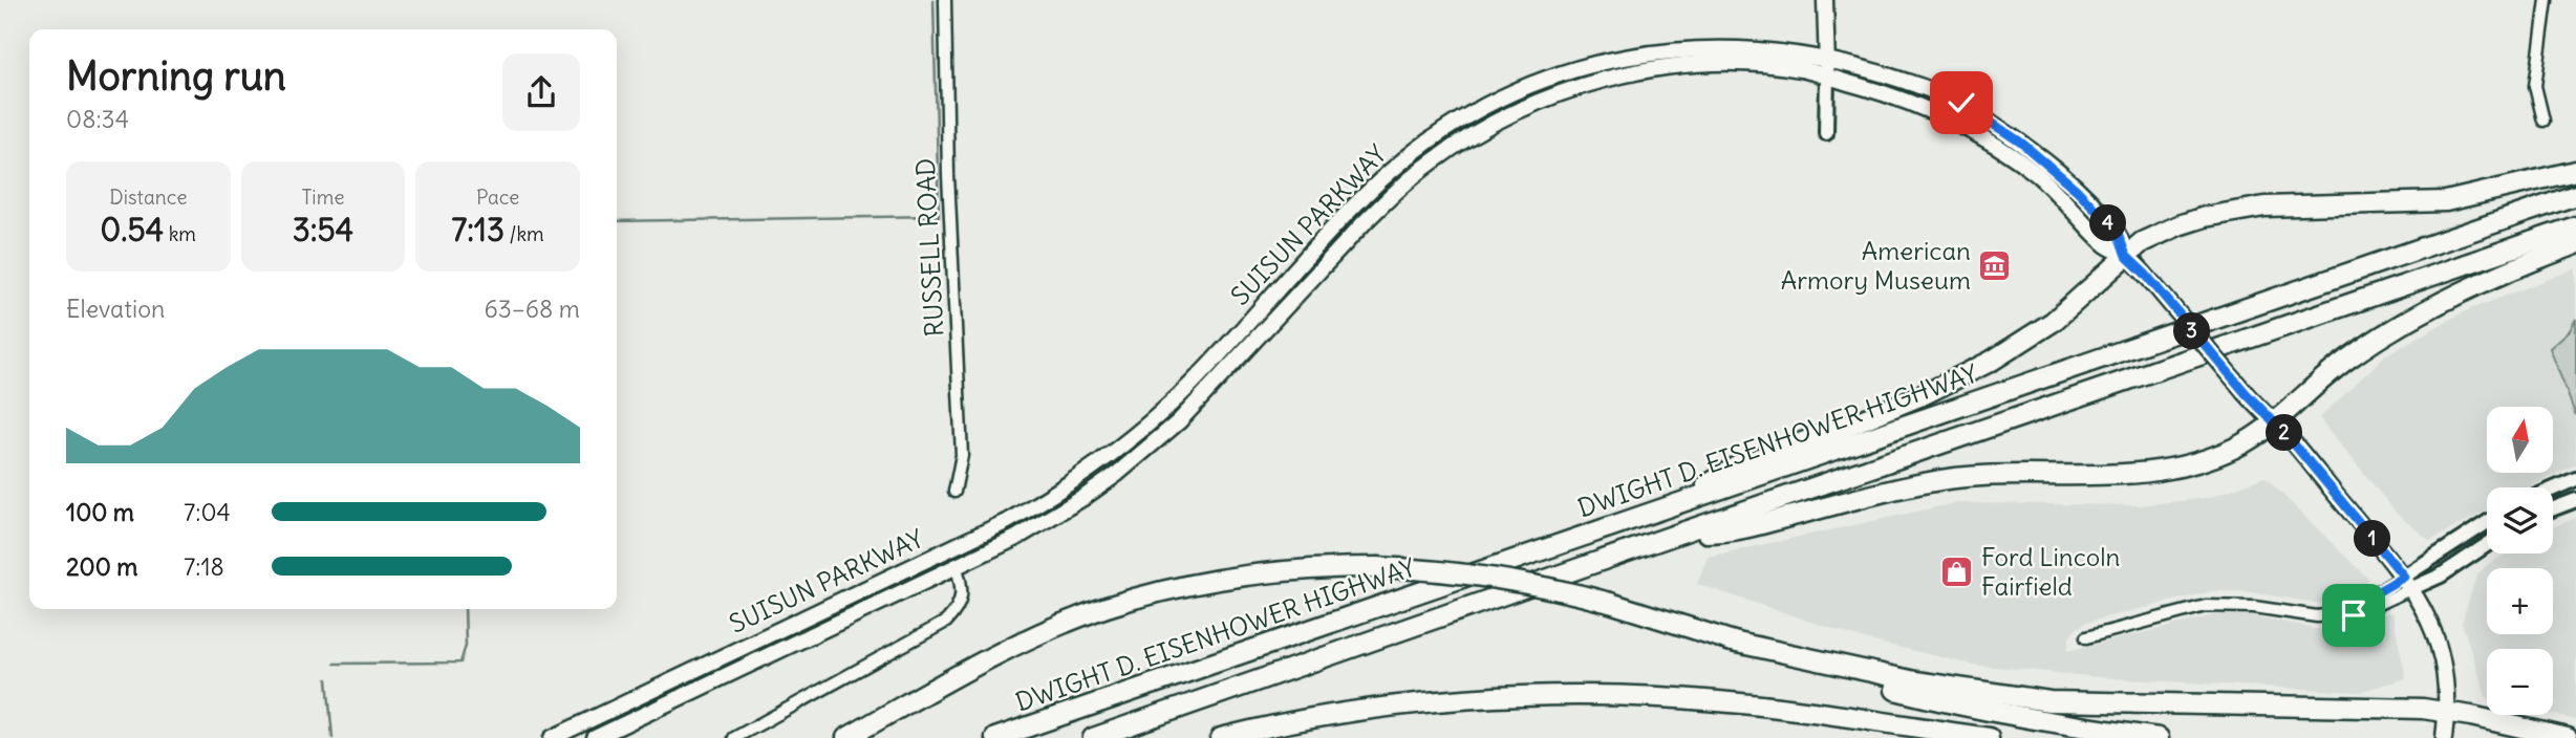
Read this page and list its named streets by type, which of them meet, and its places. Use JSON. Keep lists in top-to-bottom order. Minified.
{"streets":{"highway":["DWIGHT D. EISENHOWER HIGHWAY"],"main road":["SUISUN PARKWAY"],"street":["RUSSELL ROAD"]},"places":{"museum":["American Armory Museum"],"shop":["Ford Lincoln Fairfield"]},"north":"top","page":{"heading":["Morning run","08:34"],"stats":[["Distance","0.54 km"],["Time","3:54"],["Pace","7:13 /km"]],"pins":["4","3","2","1"],"chart":["Elevation","63–68 m"],"map_buttons":["+","−"],"list":[{"name":"100 m","note":"7:04"},{"name":"200 m","note":"7:18"}]}}
